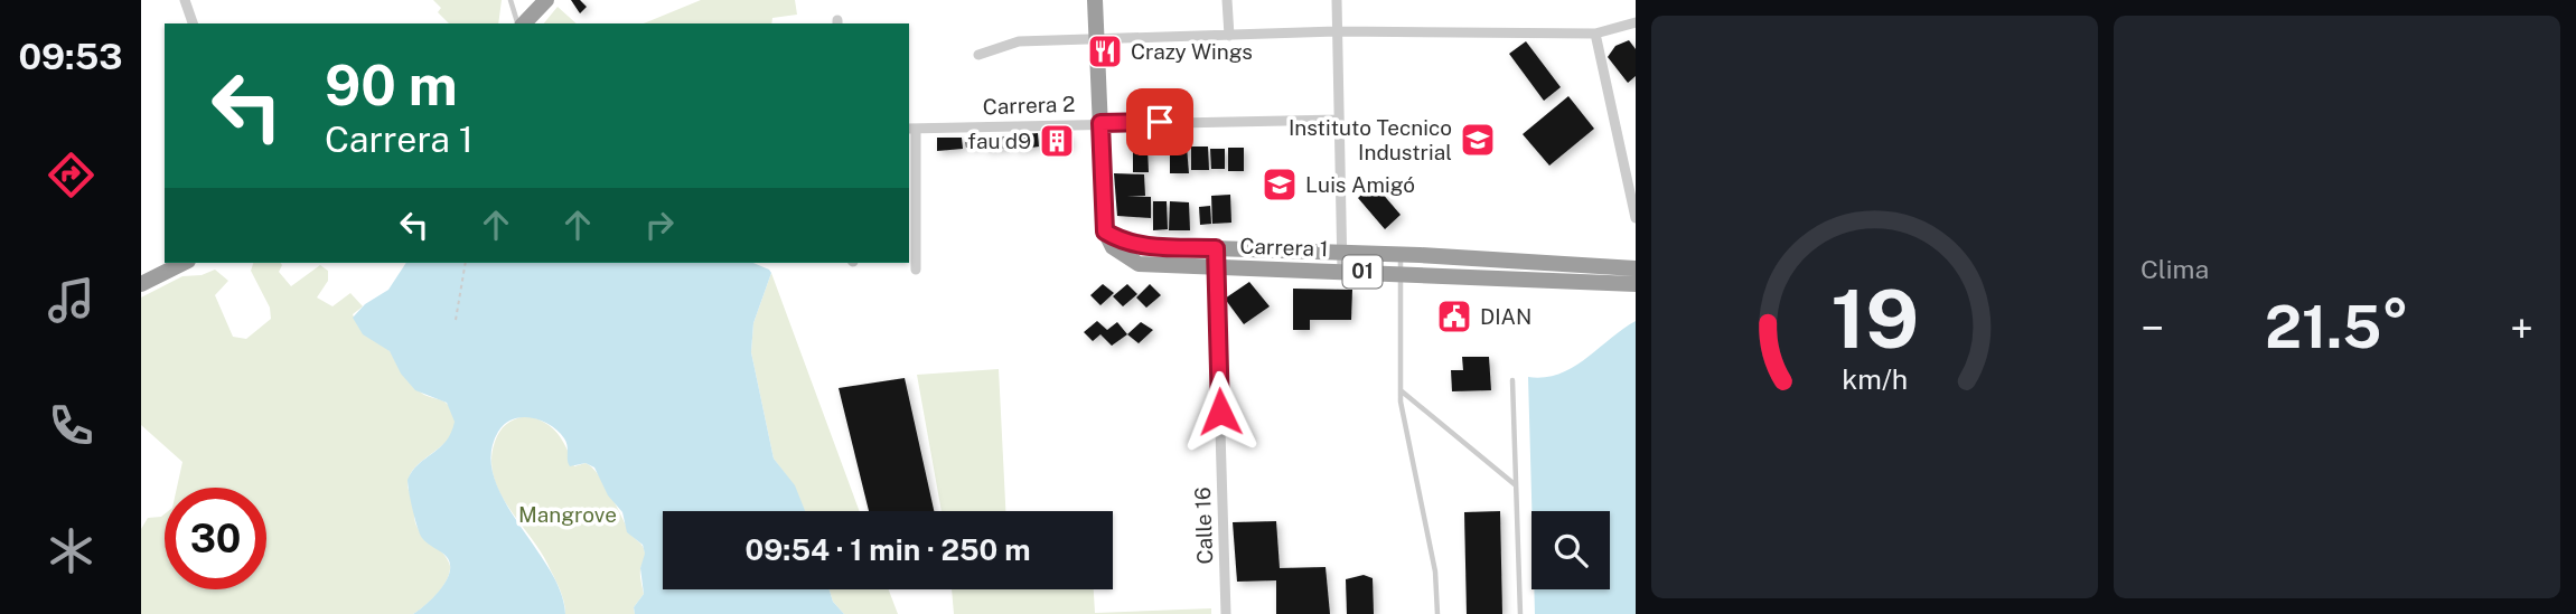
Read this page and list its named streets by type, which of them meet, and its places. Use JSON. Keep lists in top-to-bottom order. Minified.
{"streets":{"highway":["Carrera 1","01"],"street":["Carrera 2","Calle 16"]},"crossings":[["Carrera 1","Calle 16"]],"parks":["Mangrove"],"places":{"restaurant":["Crazy Wings"],"school or university":["Instituto Tecnico Industrial","Luis Amigó"],"building":["fau d9"],"public building":["DIAN"]},"page":{"tabs":"09:53","tile":"Clima","turn":["90 m","Carrera 1"],"heat":["−","21.5°","+"],"limit":"30","trip":"09:54 · 1 min · 250 m","gauge":["19","km/h"]}}
